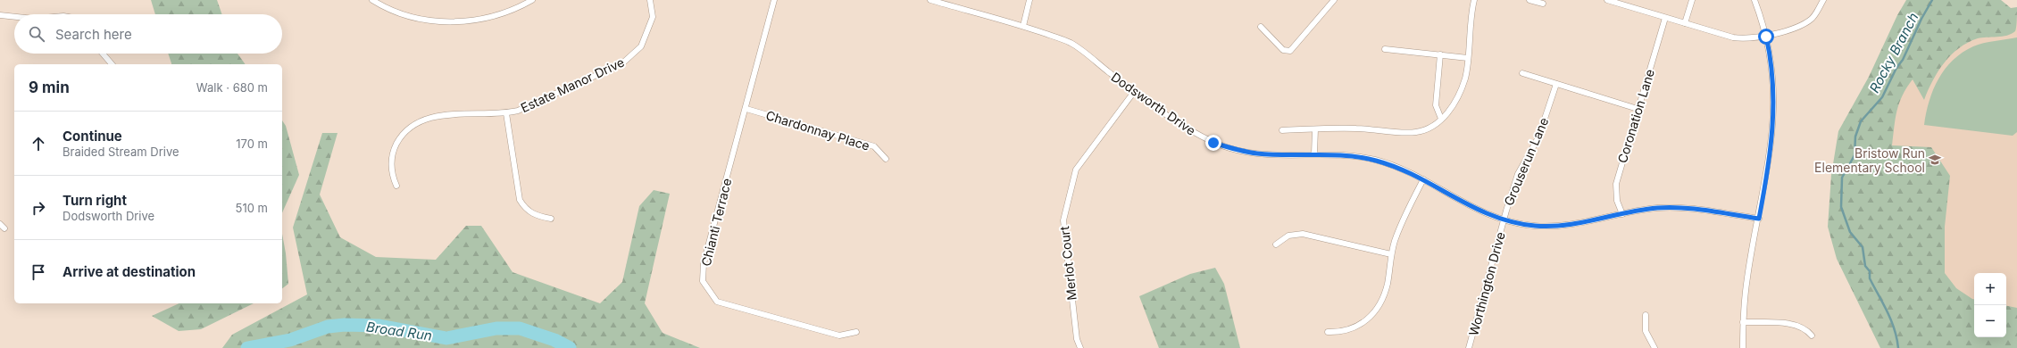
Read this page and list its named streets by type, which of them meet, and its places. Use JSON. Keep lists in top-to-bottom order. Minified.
{"streets":{"street":["Estate Manor Drive","Dodsworth Drive","Coronation Lane","Chardonnay Place","Grouserun Lane","Chianti Terrace","Merlot Court","Worthington Drive"]},"crossings":[["Dodsworth Drive","Coronation Lane"],["Dodsworth Drive","Grouserun Lane"],["Dodsworth Drive","Merlot Court"],["Dodsworth Drive","Worthington Drive"],["Chardonnay Place","Chianti Terrace"],["Grouserun Lane","Worthington Drive"]],"water":["Rocky Branch","Broad Run"],"places":{"school or university":["Bristow Run Elementary School"]},"page":{"search":"Search here","heading":["9 min","Walk · 680 m"],"list":[["Continue","Braided Stream Drive","170 m"],["Turn right","Dodsworth Drive","510 m"],"Arrive at destination"],"map_buttons":["+","−"]}}
